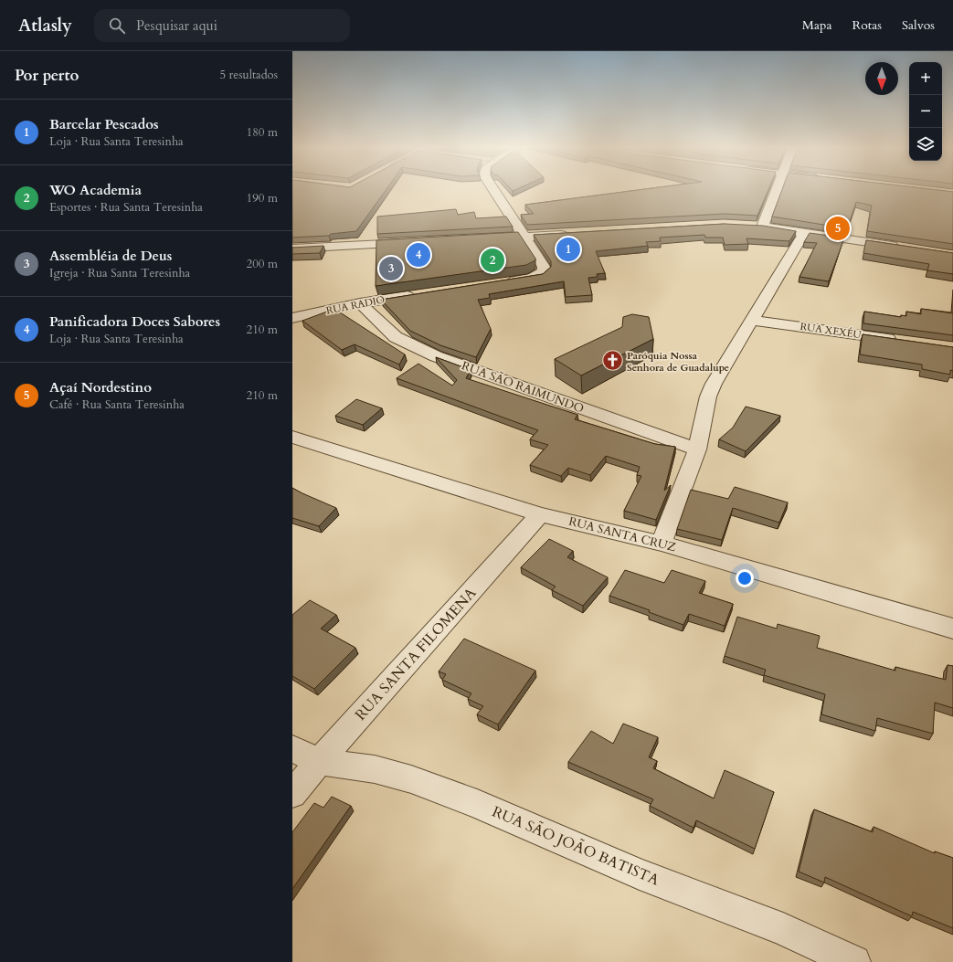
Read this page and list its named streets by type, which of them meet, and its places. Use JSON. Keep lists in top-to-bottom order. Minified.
{"streets":{"street":["RUA RADIO","RUA XEXÉU","RUA SÃO RAIMUNDO","RUA SANTA CRUZ","RUA SANTA FILOMENA","RUA SÃO JOÃO BATISTA"]},"crossings":[["RUA RADIO","RUA SÃO RAIMUNDO"],["RUA SANTA CRUZ","RUA SANTA FILOMENA"],["RUA SANTA FILOMENA","RUA SÃO JOÃO BATISTA"]],"places":{"church":["Paróquia Nossa Senhora de Guadalupe"]},"north":"bottom","page":{"header":"Atlasly","search":"Pesquisar aqui","nav":["Mapa","Rotas","Salvos"],"heading":["Por perto","5 resultados"],"map_buttons":["+","−"],"list":[{"mark":"1","name":"Barcelar Pescados","note":"Loja · Rua Santa Teresinha","value":"180 m"},{"mark":"2","name":"WO Academia","note":"Esportes · Rua Santa Teresinha","value":"190 m"},{"mark":"3","name":"Assembléia de Deus","note":"Igreja · Rua Santa Teresinha","value":"200 m"},{"mark":"4","name":"Panificadora Doces Sabores","note":"Loja · Rua Santa Teresinha","value":"210 m"},{"mark":"5","name":"Açaí Nordestino","note":"Café · Rua Santa Teresinha","value":"210 m"}],"pins":["5","1","4","2","3"]}}
